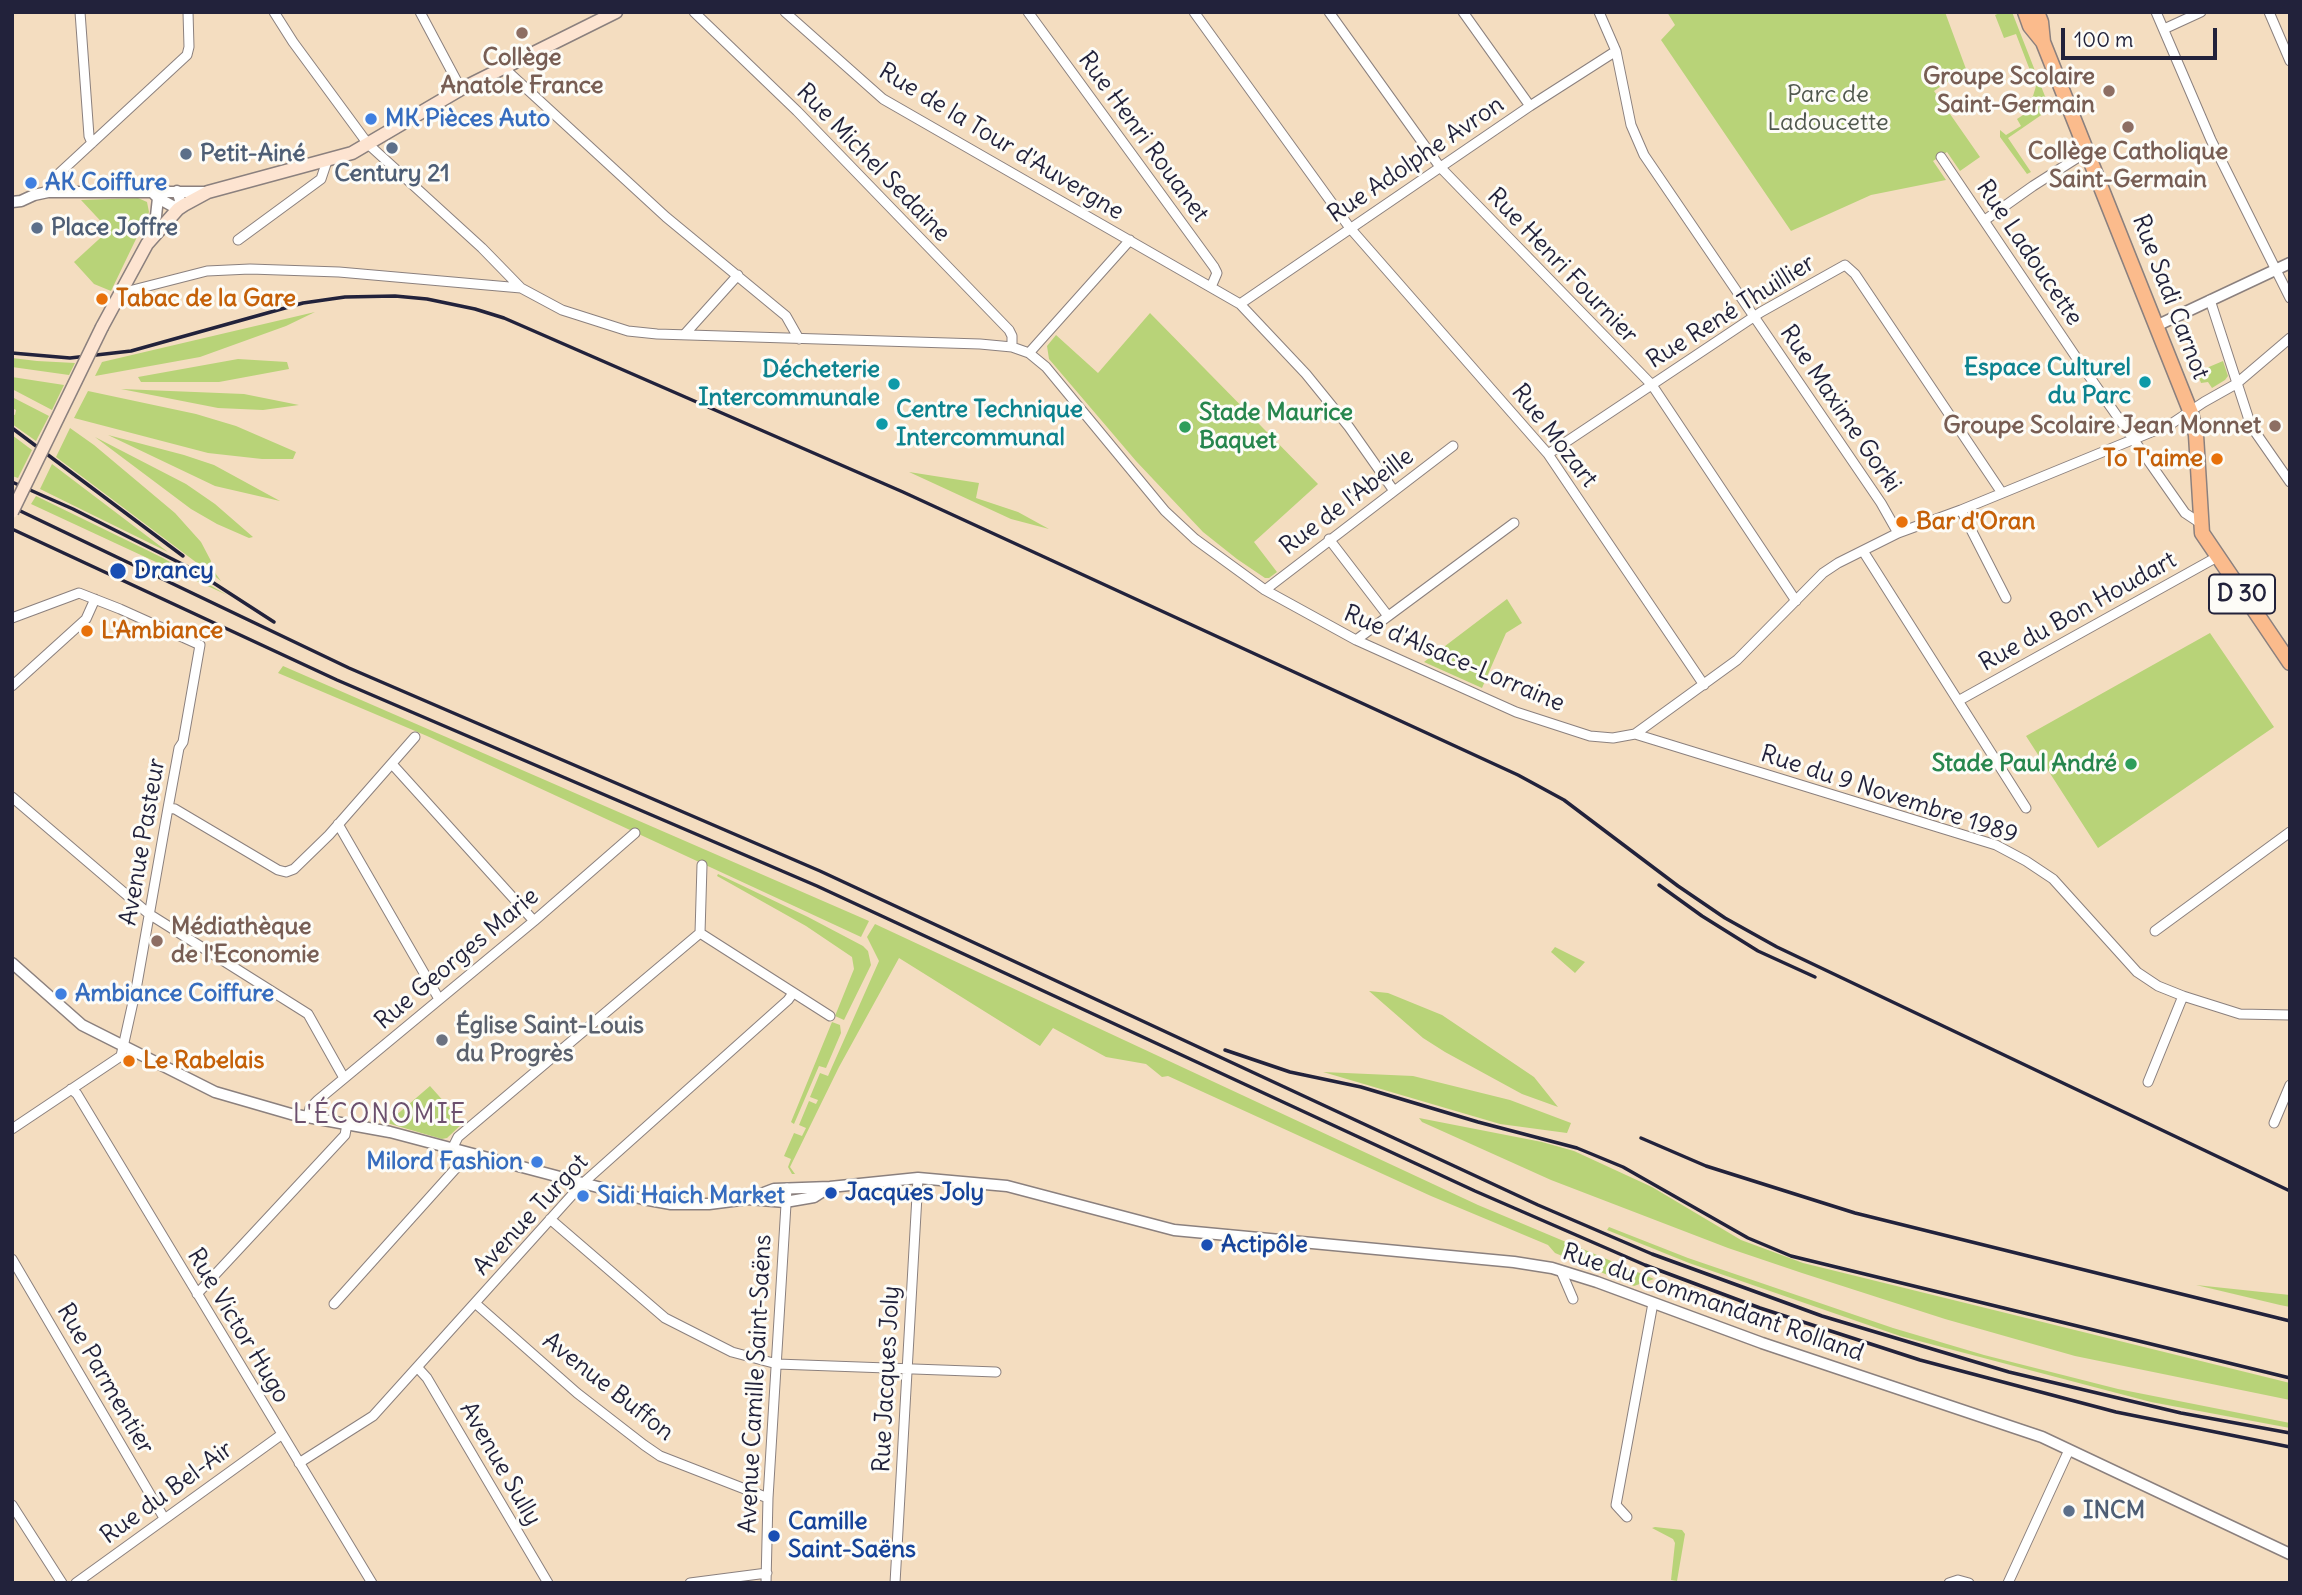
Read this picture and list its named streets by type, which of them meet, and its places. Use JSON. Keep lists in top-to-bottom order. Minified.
{"streets":{"main road":["Rue Sadi Carnot","D 30"],"street":["Rue Henri Rouanet","Rue de la Tour d'Auvergne","Rue Adolphe Avron","Rue Michel Sedaine","Rue Ladoucette","Rue Henri Fournier","Rue René Thuillier","Rue Maxime Gorki","Rue Mozart","Rue de l'Abeille","Rue du Bon Houdart","Rue d'Alsace-Lorraine","Rue du 9 Novembre 1989","Avenue Pasteur","Rue Georges Marie","Avenue Turgot","Rue du Commandant Rolland","Rue Victor Hugo","Rue Parmentier","Rue Jacques Joly","Avenue Camille Saint-Saëns","Avenue Buffon","Avenue Sully","Rue du Bel-Air"]},"crossings":[["Rue Henri Rouanet","Rue de la Tour d'Auvergne"],["Rue de la Tour d'Auvergne","Rue Adolphe Avron"],["Rue de la Tour d'Auvergne","Rue de l'Abeille"],["Rue Adolphe Avron","Rue Henri Fournier"],["Rue Adolphe Avron","Rue Maxime Gorki"],["Rue Adolphe Avron","Rue Mozart"],["Rue Ladoucette","D 30"],["Rue Ladoucette","Rue d'Alsace-Lorraine"],["Rue Henri Fournier","Rue René Thuillier"],["Rue Henri Fournier","Rue d'Alsace-Lorraine"],["Rue Sadi Carnot","D 30"],["Rue Sadi Carnot","Rue d'Alsace-Lorraine"],["Rue René Thuillier","Rue Maxime Gorki"],["Rue René Thuillier","Rue Mozart"],["Rue René Thuillier","Rue d'Alsace-Lorraine"],["Rue Maxime Gorki","Rue d'Alsace-Lorraine"],["Rue Mozart","Rue d'Alsace-Lorraine"],["Rue de l'Abeille","Rue d'Alsace-Lorraine"],["D 30","Rue du Bon Houdart"],["D 30","Rue d'Alsace-Lorraine"],["Rue d'Alsace-Lorraine","Rue du 9 Novembre 1989"],["Avenue Turgot","Rue Victor Hugo"],["Avenue Turgot","Avenue Buffon"],["Avenue Turgot","Avenue Sully"],["Rue du Commandant Rolland","Rue Jacques Joly"],["Rue Victor Hugo","Rue du Bel-Air"],["Rue Parmentier","Rue du Bel-Air"],["Avenue Camille Saint-Saëns","Avenue Buffon"]],"districts":["L'ÉCONOMIE"],"parks":["Parc de Ladoucette"],"places":["Collège Anatole France","Groupe Scolaire Saint-Germain","MK Pièces Auto","Collège Catholique Saint-Germain","Century 21","Petit-Ainé","AK Coiffure","Place Joffre","Tabac de la Gare","Espace Culturel du Parc","Décheterie Intercommunale","Centre Technique Intercommunal","Groupe Scolaire Jean Monnet","Stade Maurice Baquet","To T'aime","Bar d'Oran","Drancy","L'Ambiance","Stade Paul André","Médiathèque de l'Economie","Ambiance Coiffure","Église Saint-Louis du Progrès","Le Rabelais","Milord Fashion","Jacques Joly","Sidi Haich Market","Actipôle","INCM","Camille Saint-Saëns"],"scale_bar":"100 m"}
